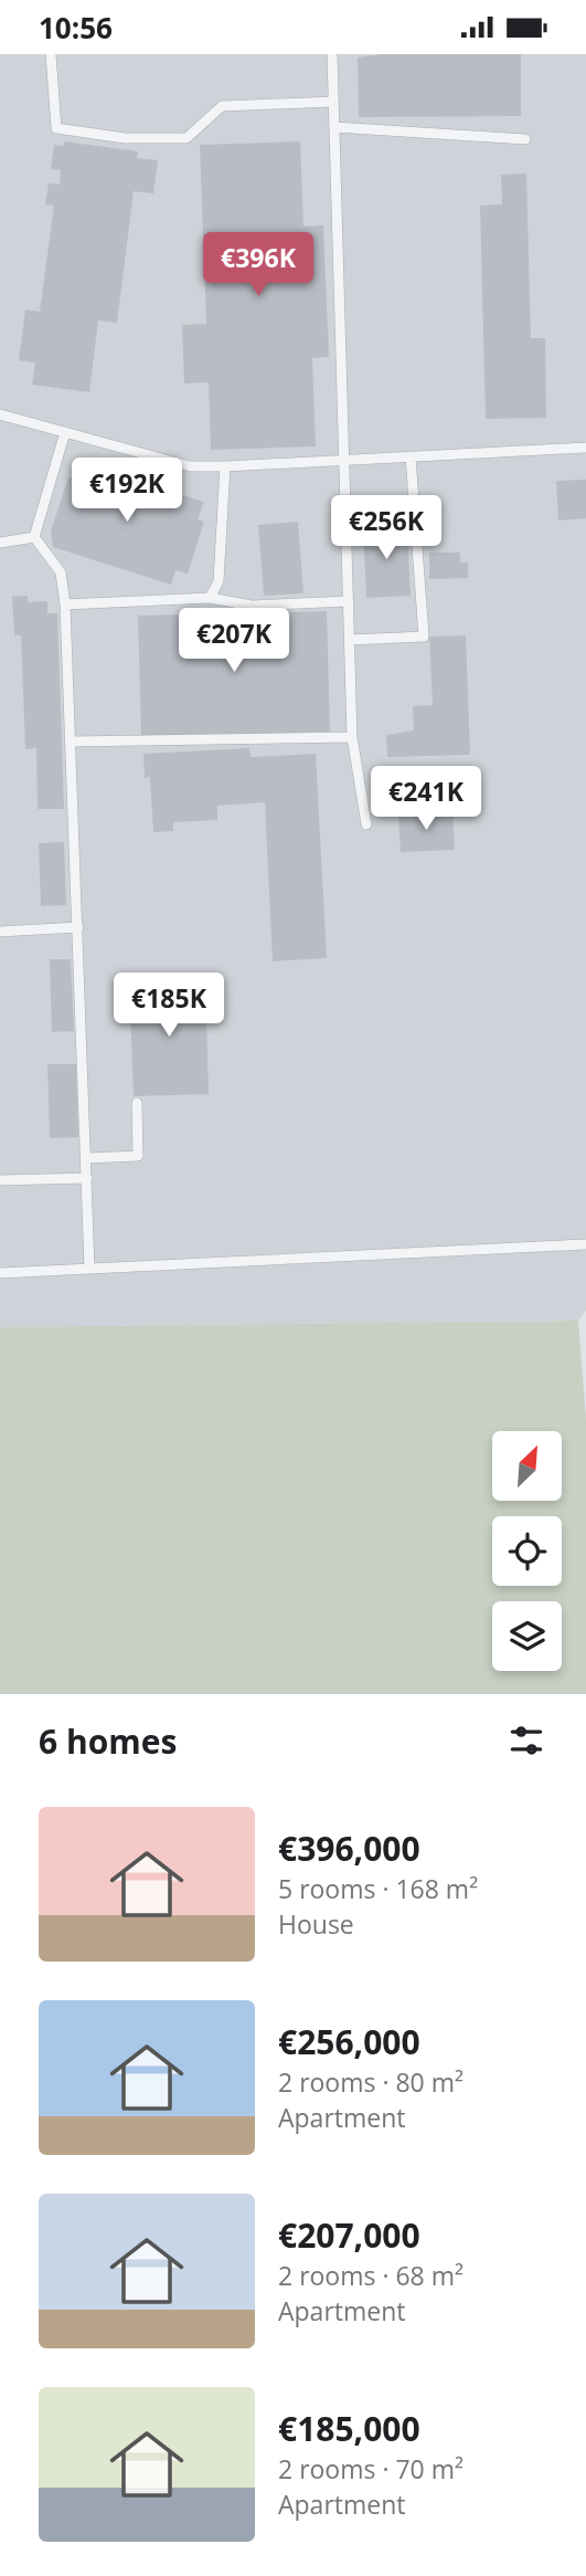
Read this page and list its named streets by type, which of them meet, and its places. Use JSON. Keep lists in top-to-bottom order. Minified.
{"north":"top right","page":{"status":"10:56","price":["€396K","€192K","€256K","€207K","€241K","€185K"],"heading":"6 homes","list":[{"name":"€396,000","note":"5 rooms · 168 m² · House"},{"name":"€256,000","note":"2 rooms · 80 m² · Apartment"},{"name":"€207,000","note":"2 rooms · 68 m² · Apartment"},{"name":"€185,000","note":"2 rooms · 70 m² · Apartment"}]}}
